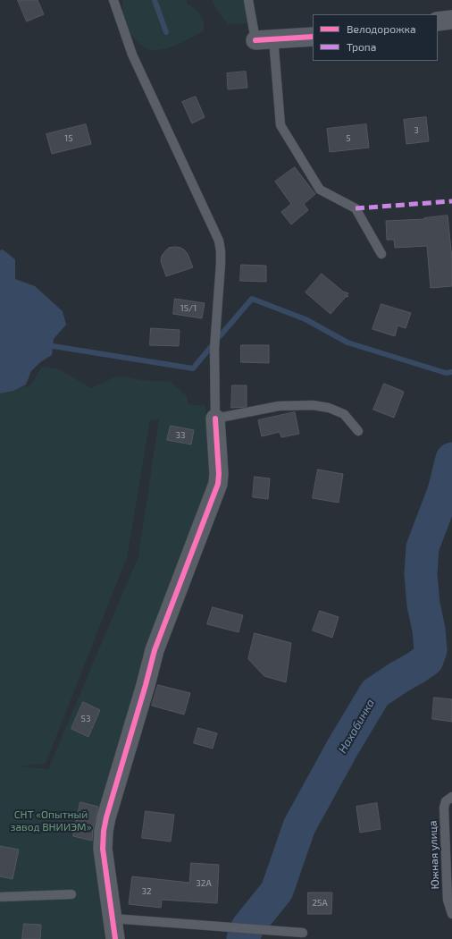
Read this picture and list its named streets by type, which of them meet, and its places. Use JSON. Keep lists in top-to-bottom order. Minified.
{"streets":{"lane":["Южная улица"]},"water":["Нахабинка"],"parks":["СНТ «Опытный завод ВНИИЭМ»"],"house_numbers":["3","15","5","15/1","33","53","32А","32","25А"],"legend":["Велодорожка","Тропа"]}
